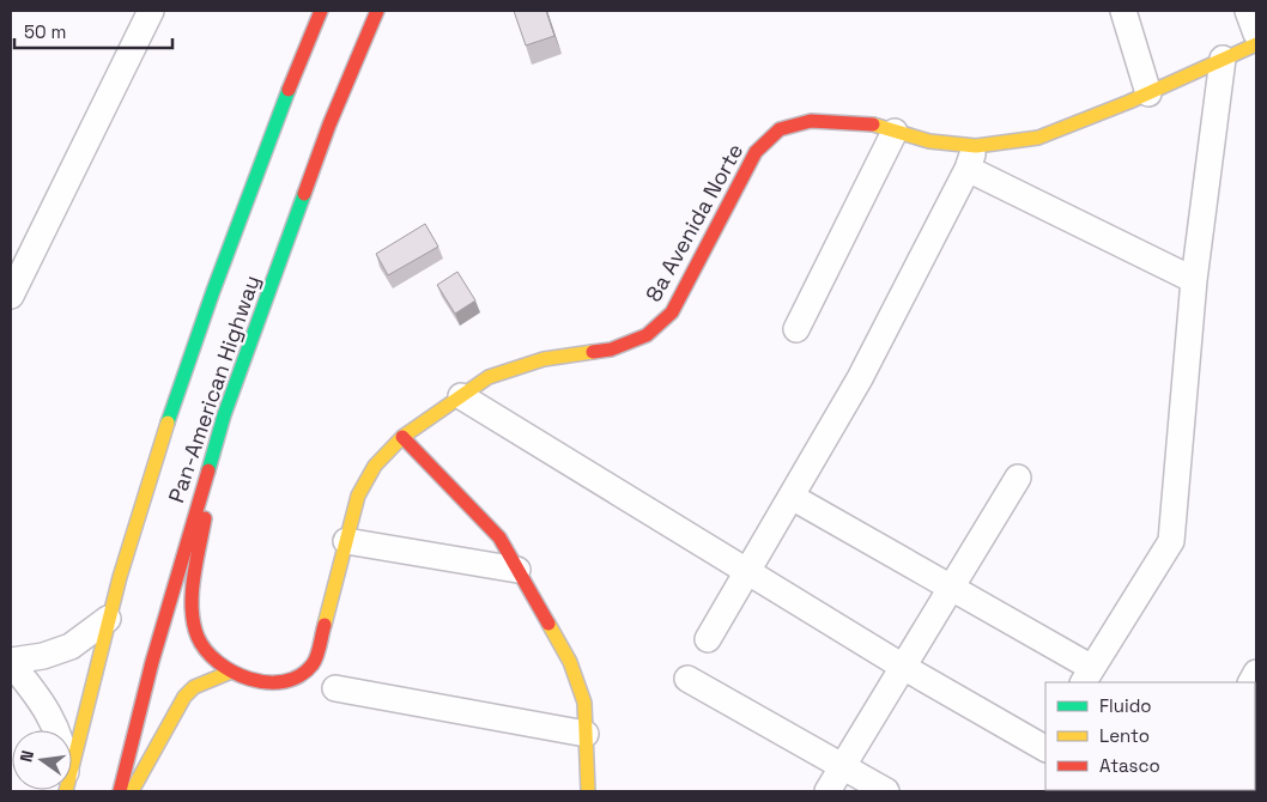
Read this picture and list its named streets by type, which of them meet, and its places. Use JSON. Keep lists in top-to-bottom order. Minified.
{"streets":{"main road":["8a Avenida Norte","Pan-American Highway"]},"crossings":[["8a Avenida Norte","Pan-American Highway"]],"legend":["Fluido","Lento","Atasco"],"scale_bar":"50 m","north":"left"}
